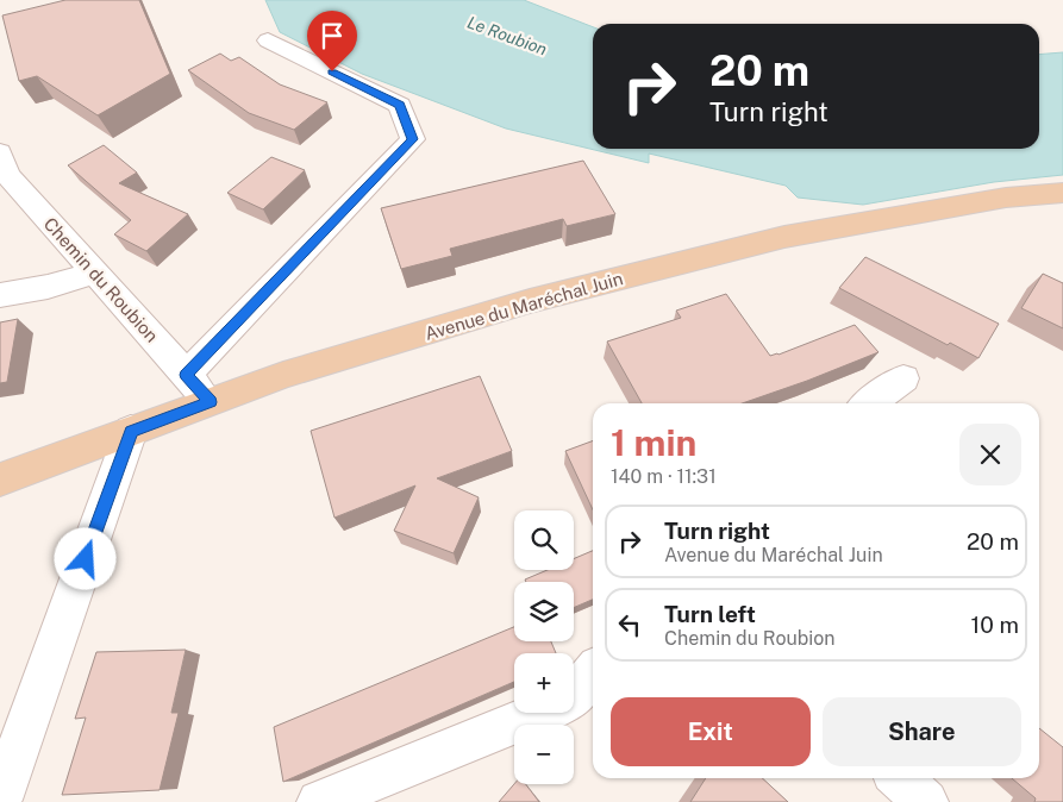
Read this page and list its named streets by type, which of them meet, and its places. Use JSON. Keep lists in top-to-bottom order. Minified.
{"streets":{"main road":["Avenue du Maréchal Juin"],"street":["Chemin du Roubion"]},"crossings":[["Chemin du Roubion","Avenue du Maréchal Juin"]],"water":["Le Roubion"],"page":{"turn":["20 m","Turn right"],"heading":["1 min","140 m · 11:31"],"list":[{"name":"Turn right","note":"Avenue du Maréchal Juin","value":"20 m"},{"name":"Turn left","note":"Chemin du Roubion","value":"10 m"}],"map_buttons":["+","−"],"buttons":["Exit","Share"]}}
